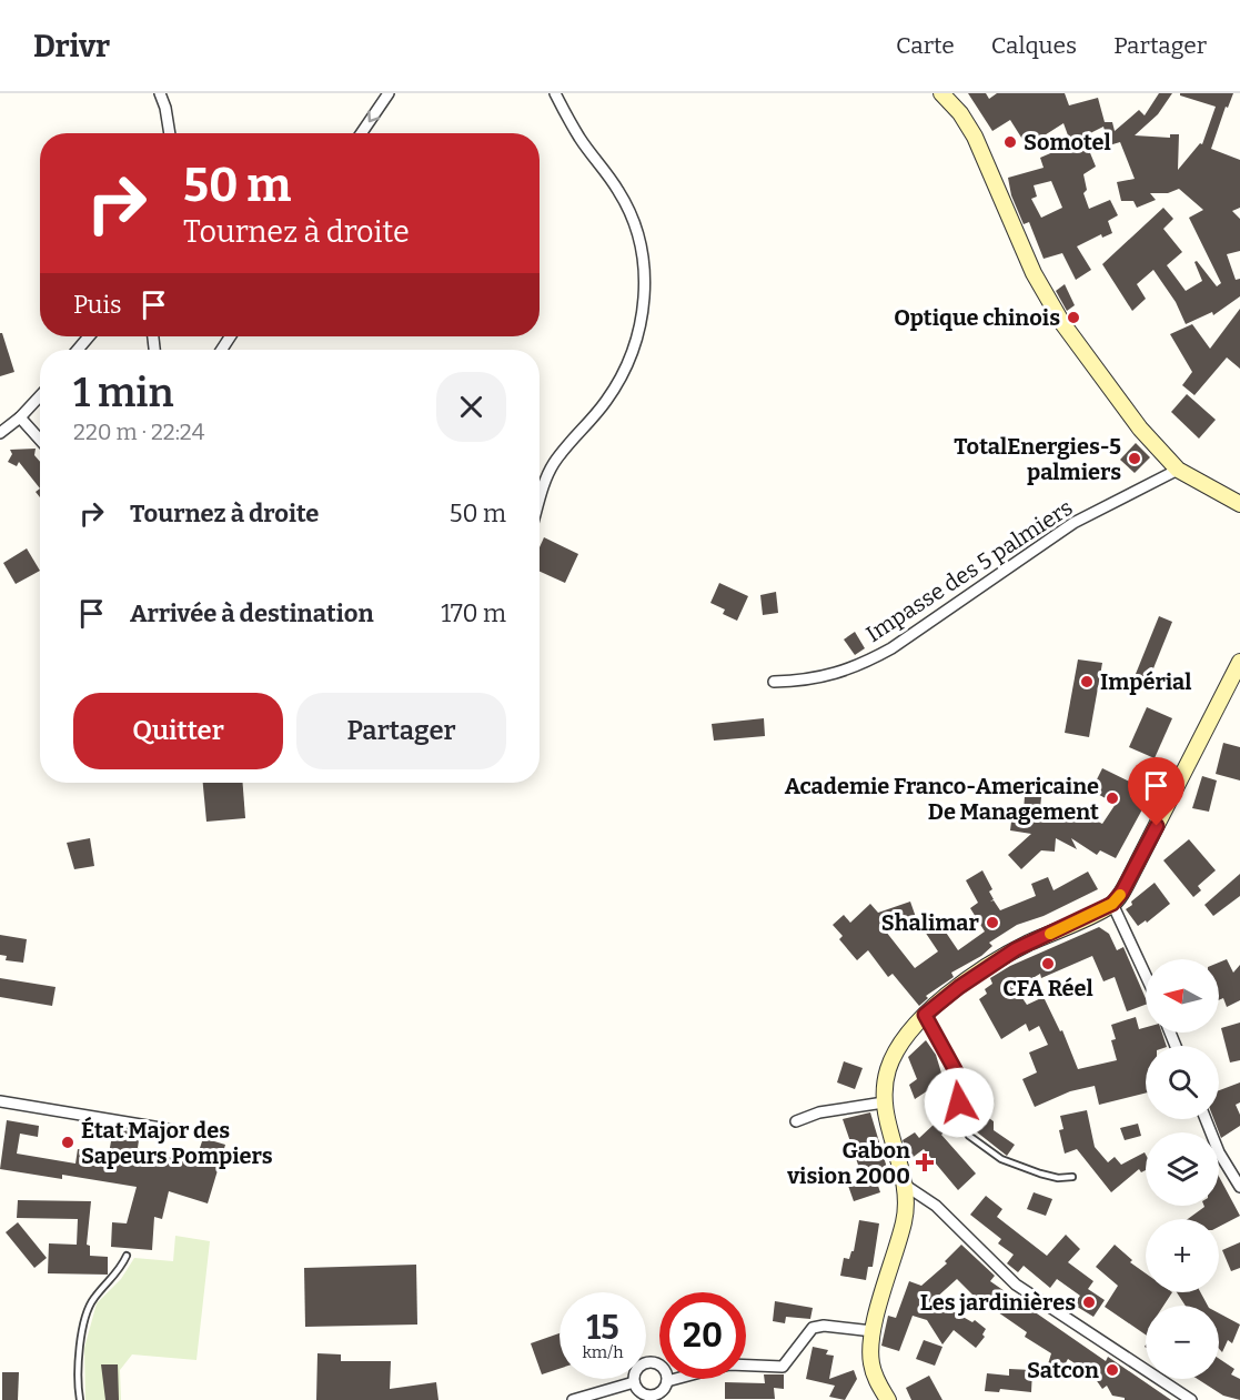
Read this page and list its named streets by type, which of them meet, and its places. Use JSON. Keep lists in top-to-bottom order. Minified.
{"streets":{"street":["Impasse des 5 palmiers"]},"places":{"other":["Somotel","Optique chinois","TotalEnergies-5 palmiers","Impérial","Academie Franco-Americaine De Management","Shalimar","CFA Réel","État Major des Sapeurs Pompiers","Les jardinières","Satcon"],"health":["Gabon vision 2000"]},"north":"left","page":{"header":"Drivr","nav":["Carte","Calques","Partager"],"turn":["50 m","Tournez à droite"],"then":"Puis","heading":["1 min","220 m · 22:24"],"list":[{"name":"Tournez à droite","value":"50 m"},{"name":"Arrivée à destination","value":"170 m"}],"buttons":["Quitter","Partager"],"map_buttons":["+","−"],"speed":"15 km/h","limit":"20"}}
